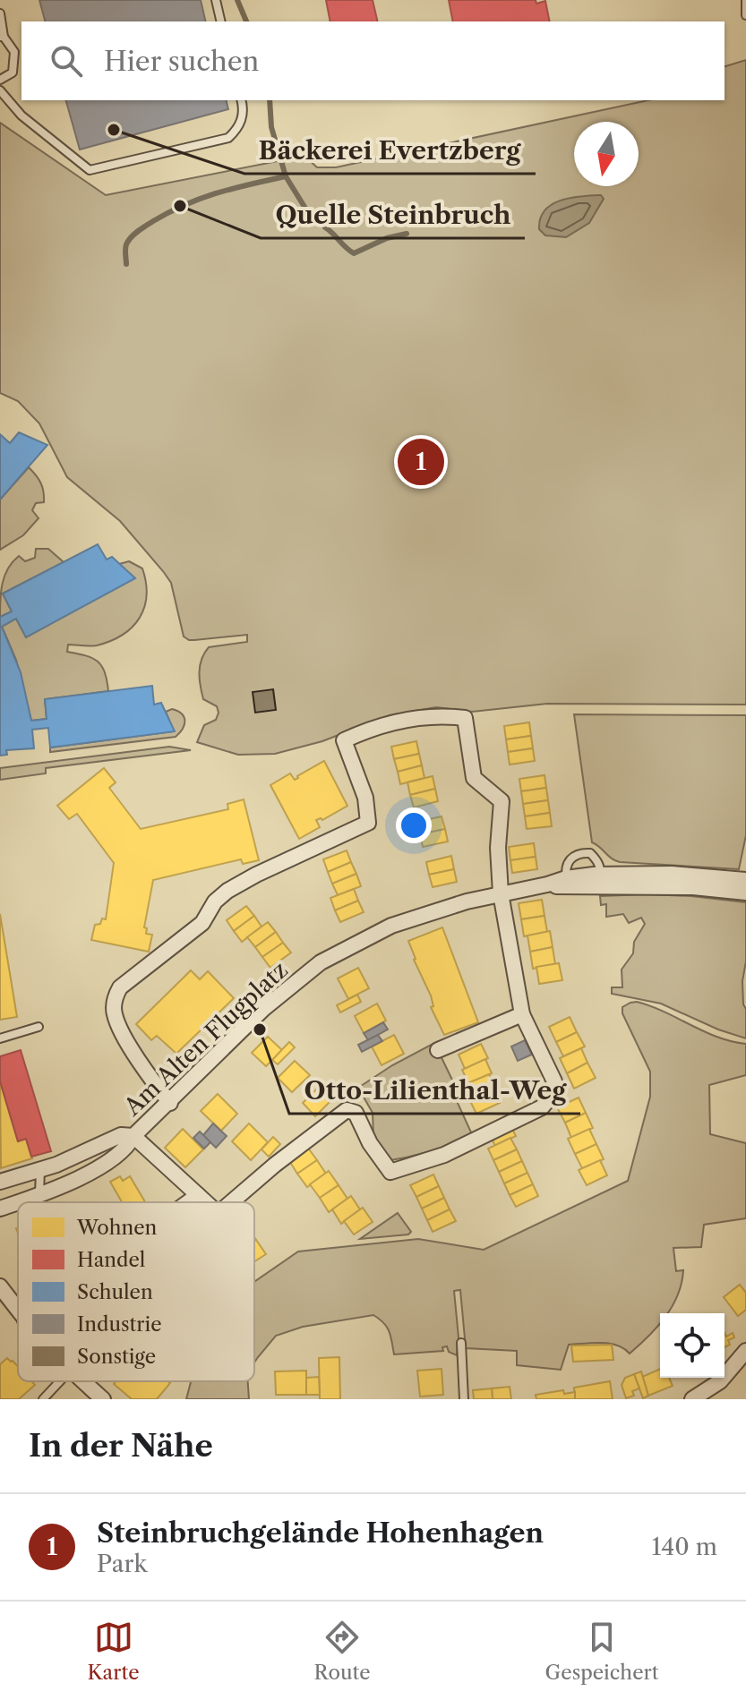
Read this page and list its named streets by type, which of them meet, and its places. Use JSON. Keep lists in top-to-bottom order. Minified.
{"streets":{"street":["Am Alten Flugplatz"]},"places":["Bäckerei Evertzberg","Quelle Steinbruch","Otto-Lilienthal-Weg"],"legend":["Wohnen","Handel","Schulen","Industrie","Sonstige"],"north":"bottom","page":{"search":"Hier suchen","pins":"1","heading":"In der Nähe","list":[{"mark":"1","name":"Steinbruchgelände Hohenhagen","note":"Park","value":"140 m"}],"nav":["Karte","Route","Gespeichert"]}}
